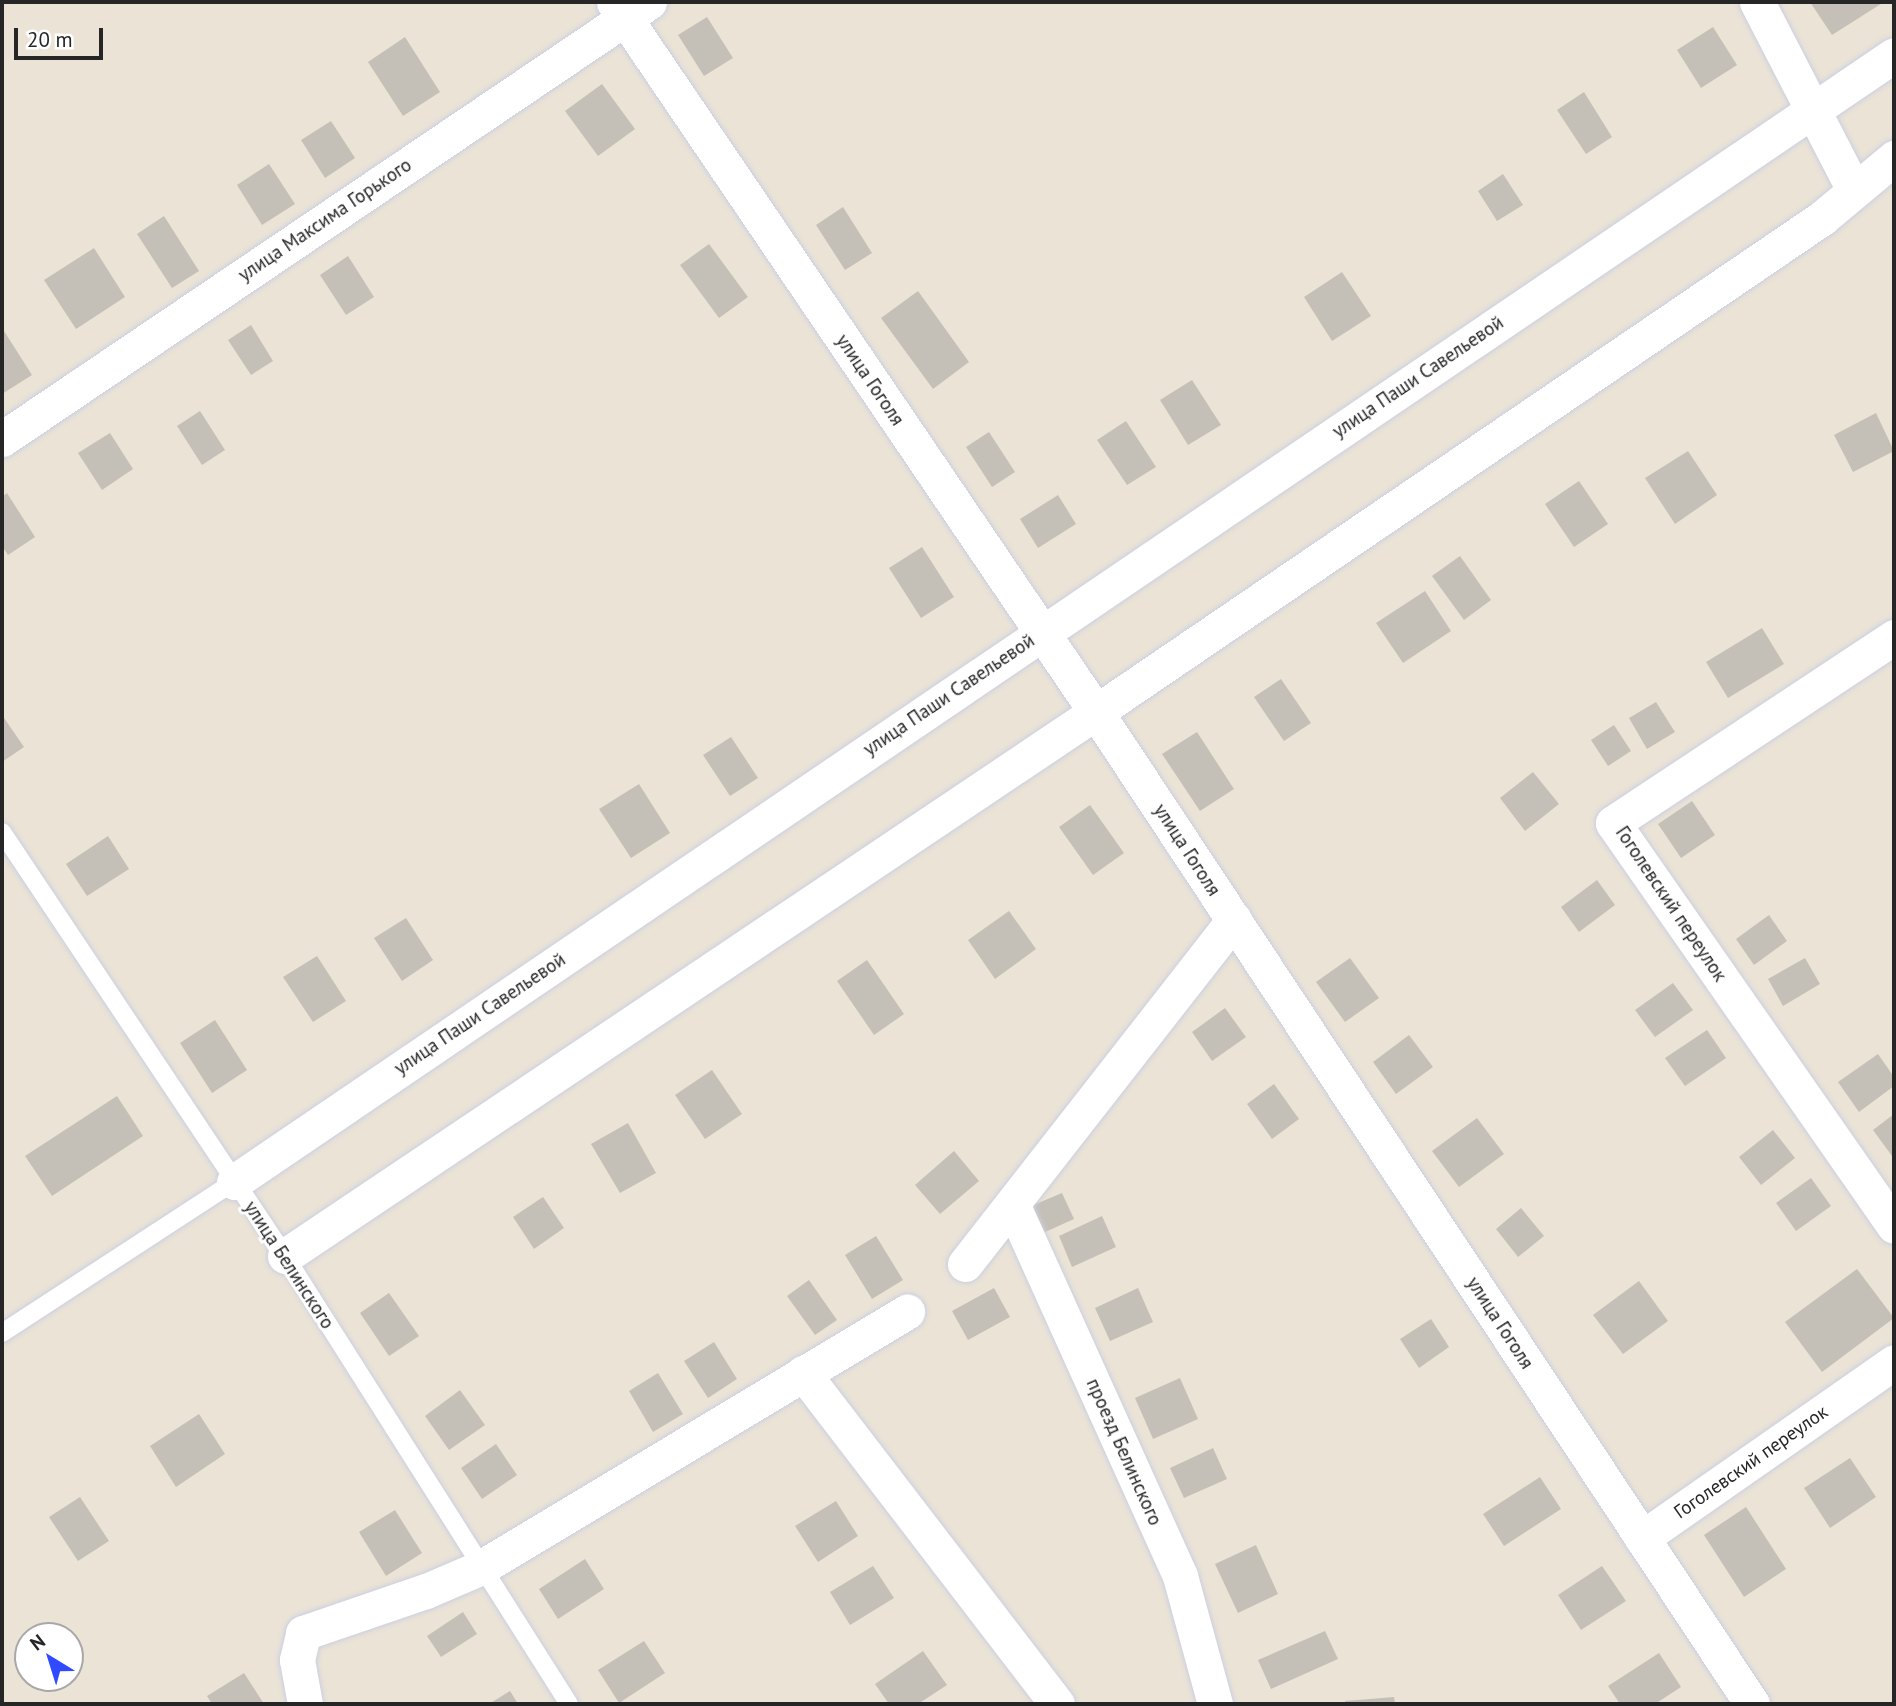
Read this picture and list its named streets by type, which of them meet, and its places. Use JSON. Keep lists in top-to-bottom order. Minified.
{"streets":{"street":["улица Максима Горького","улица Паши Савельевой","улица Гоголя","Гоголевский переулок","проезд Белинского"],"lane":["улица Белинского"]},"crossings":[["улица Максима Горького","улица Гоголя"],["улица Паши Савельевой","улица Гоголя"],["улица Паши Савельевой","улица Белинского"],["улица Гоголя","Гоголевский переулок"]],"scale_bar":"20 m","north":"top left"}
